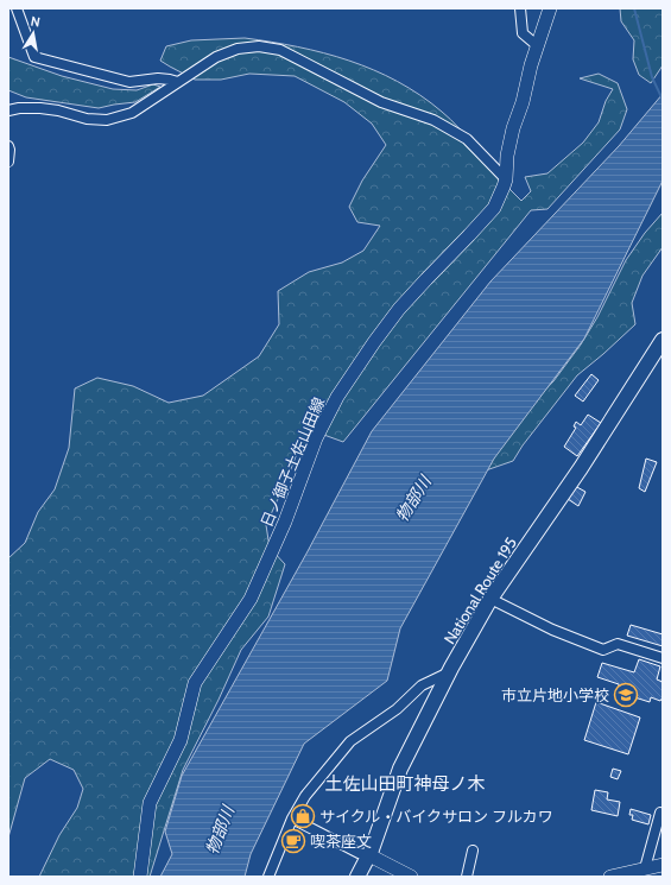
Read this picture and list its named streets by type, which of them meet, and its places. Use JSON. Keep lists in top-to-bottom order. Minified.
{"streets":{"highway":["National Route 195"],"main road":["日ノ御子土佐山田線"]},"districts":["土佐山田町神母ノ木"],"water":["物部川"],"places":{"school or university":["市立片地小学校"],"shop":["サイクル・バイクサロン フルカワ"],"cafe":["喫茶座文"]},"north":"top"}
